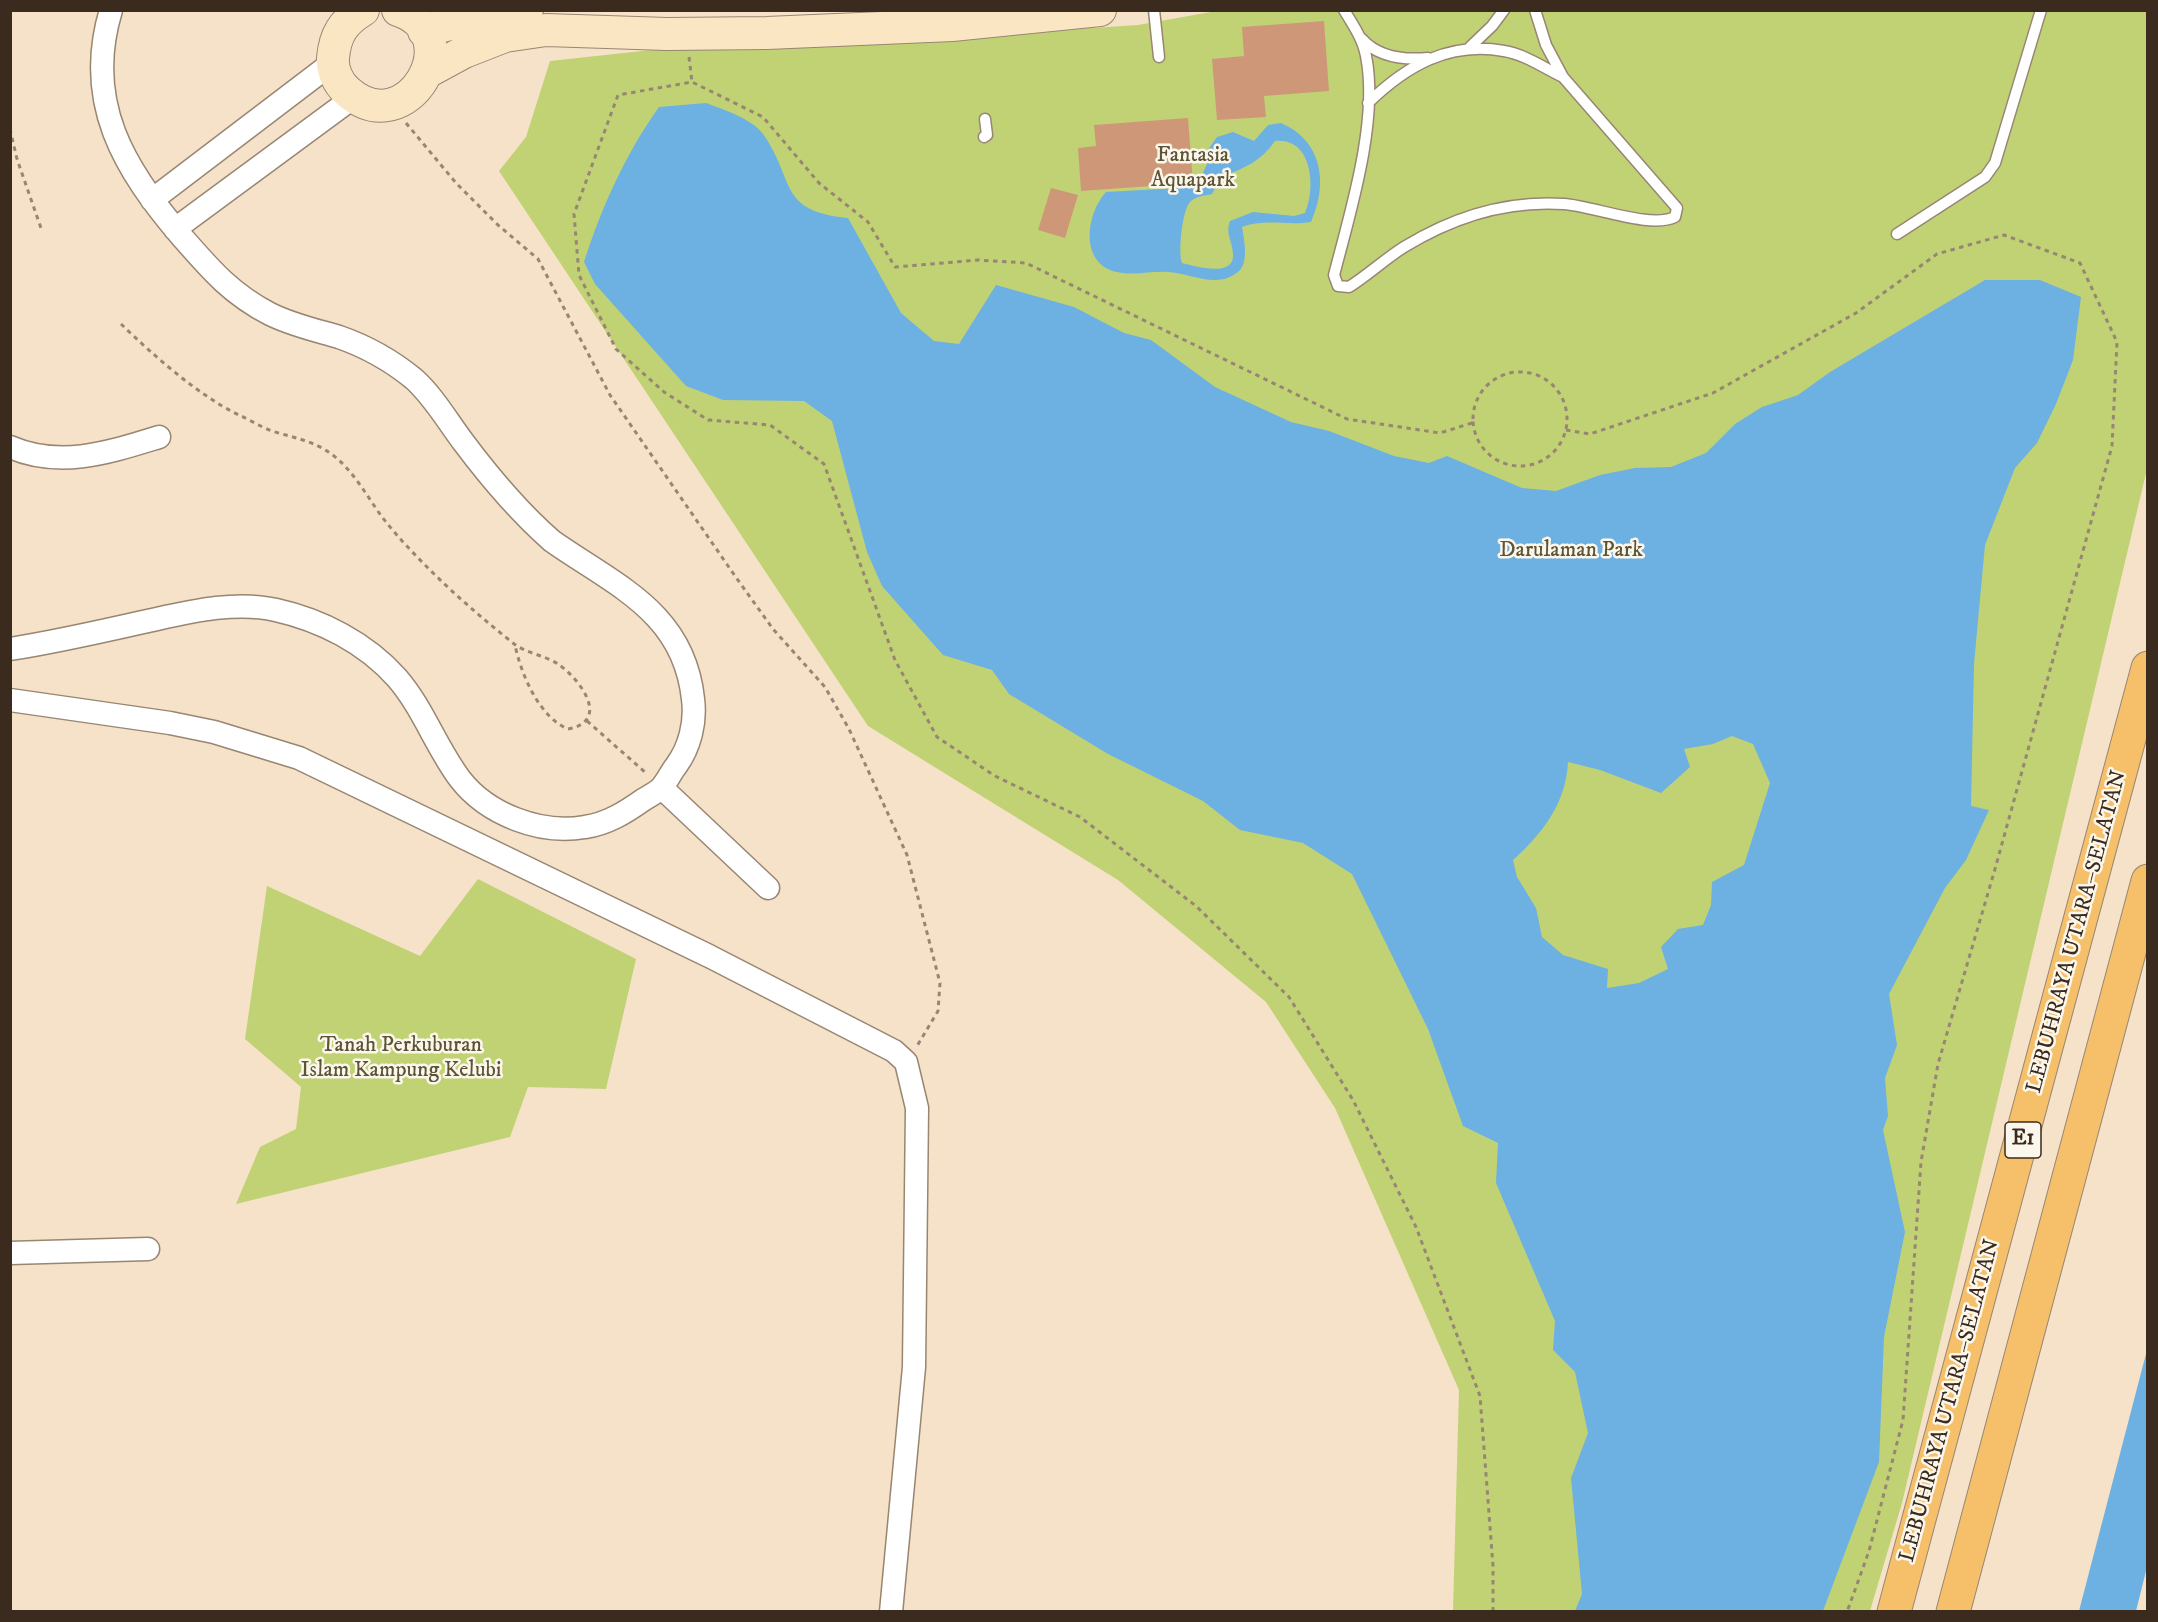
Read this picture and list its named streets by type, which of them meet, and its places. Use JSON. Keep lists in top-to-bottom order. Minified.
{"streets":{"highway":["LEBUHRAYA UTARA–SELATAN","E1"]},"parks":["Fantasia Aquapark","Darulaman Park","Tanah Perkuburan Islam Kampung Kelubi"]}
